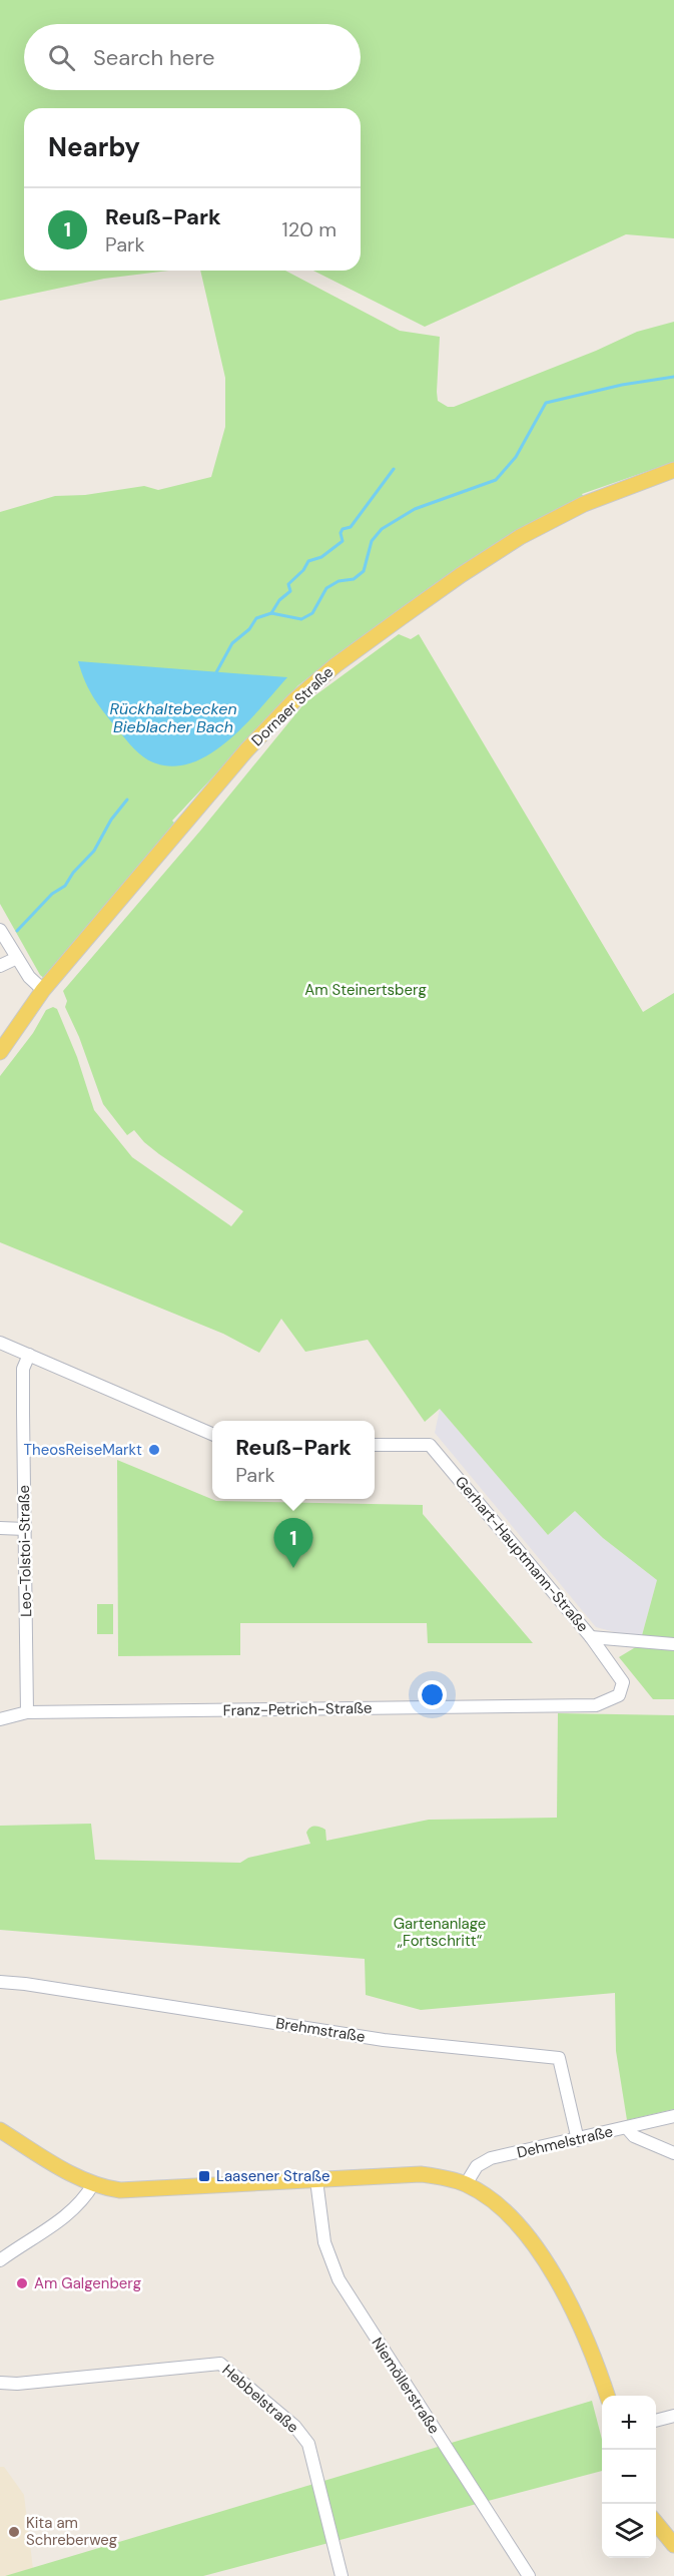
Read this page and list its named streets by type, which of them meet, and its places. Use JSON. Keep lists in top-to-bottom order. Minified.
{"streets":{"main road":["Dornaer Straße"],"street":["Leo-Tolstoi-Straße","Gerhart-Hauptmann-Straße","Franz-Petrich-Straße","Brehmstraße","Dehmelstraße","Niemöllerstraße","Hebbelstraße"]},"crossings":[["Leo-Tolstoi-Straße","Franz-Petrich-Straße"],["Gerhart-Hauptmann-Straße","Franz-Petrich-Straße"],["Brehmstraße","Dehmelstraße"]],"water":["Rückhaltebecken Bieblacher Bach"],"parks":["Am Steinertsberg","Gartenanlage „Fortschritt“"],"places":{"other":["TheosReiseMarkt","Am Galgenberg","Kita am Schreberweg"],"transit":["Laasener Straße"]},"page":{"search":"Search here","heading":"Nearby","list":[{"mark":"1","name":"Reuß-Park","note":"Park","value":"120 m"}],"popup":["Reuß-Park","Park"],"pins":"1","map_buttons":["+","−"]}}
